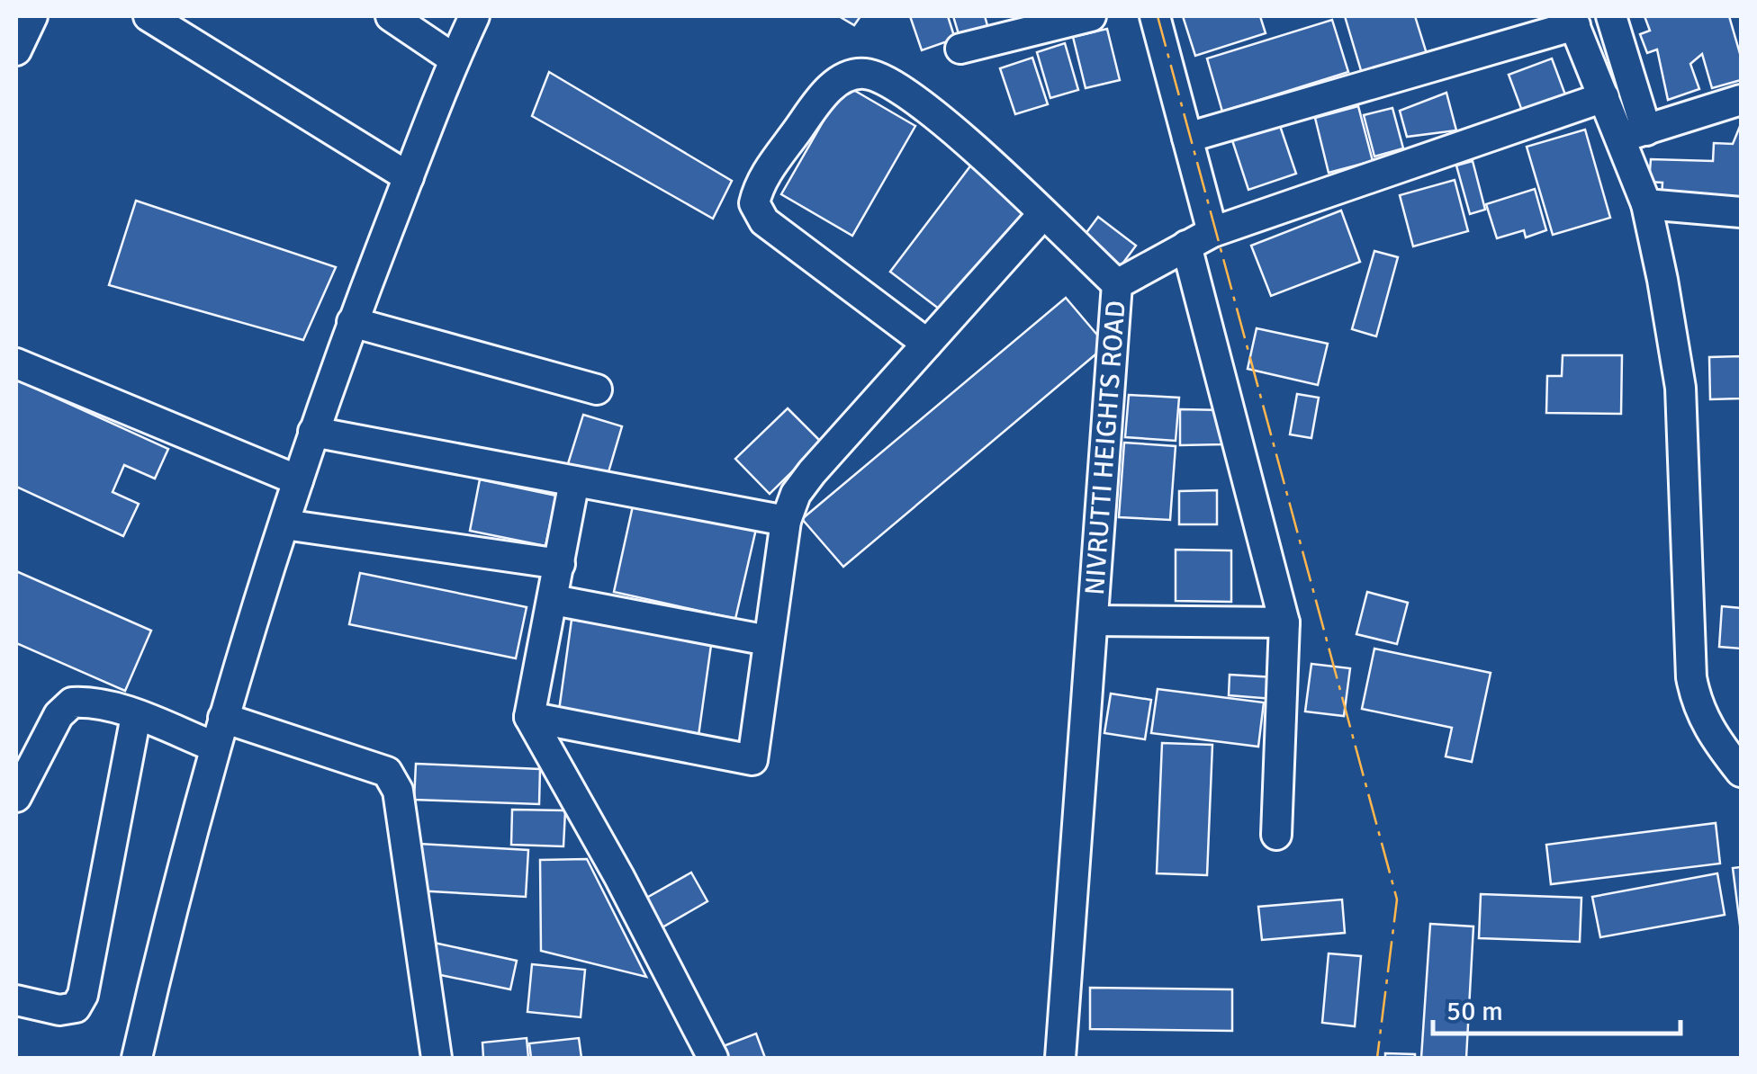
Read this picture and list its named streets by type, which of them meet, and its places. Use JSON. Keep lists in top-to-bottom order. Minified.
{"streets":{"street":["NIVRUTTI HEIGHTS ROAD"]},"scale_bar":"50 m"}
